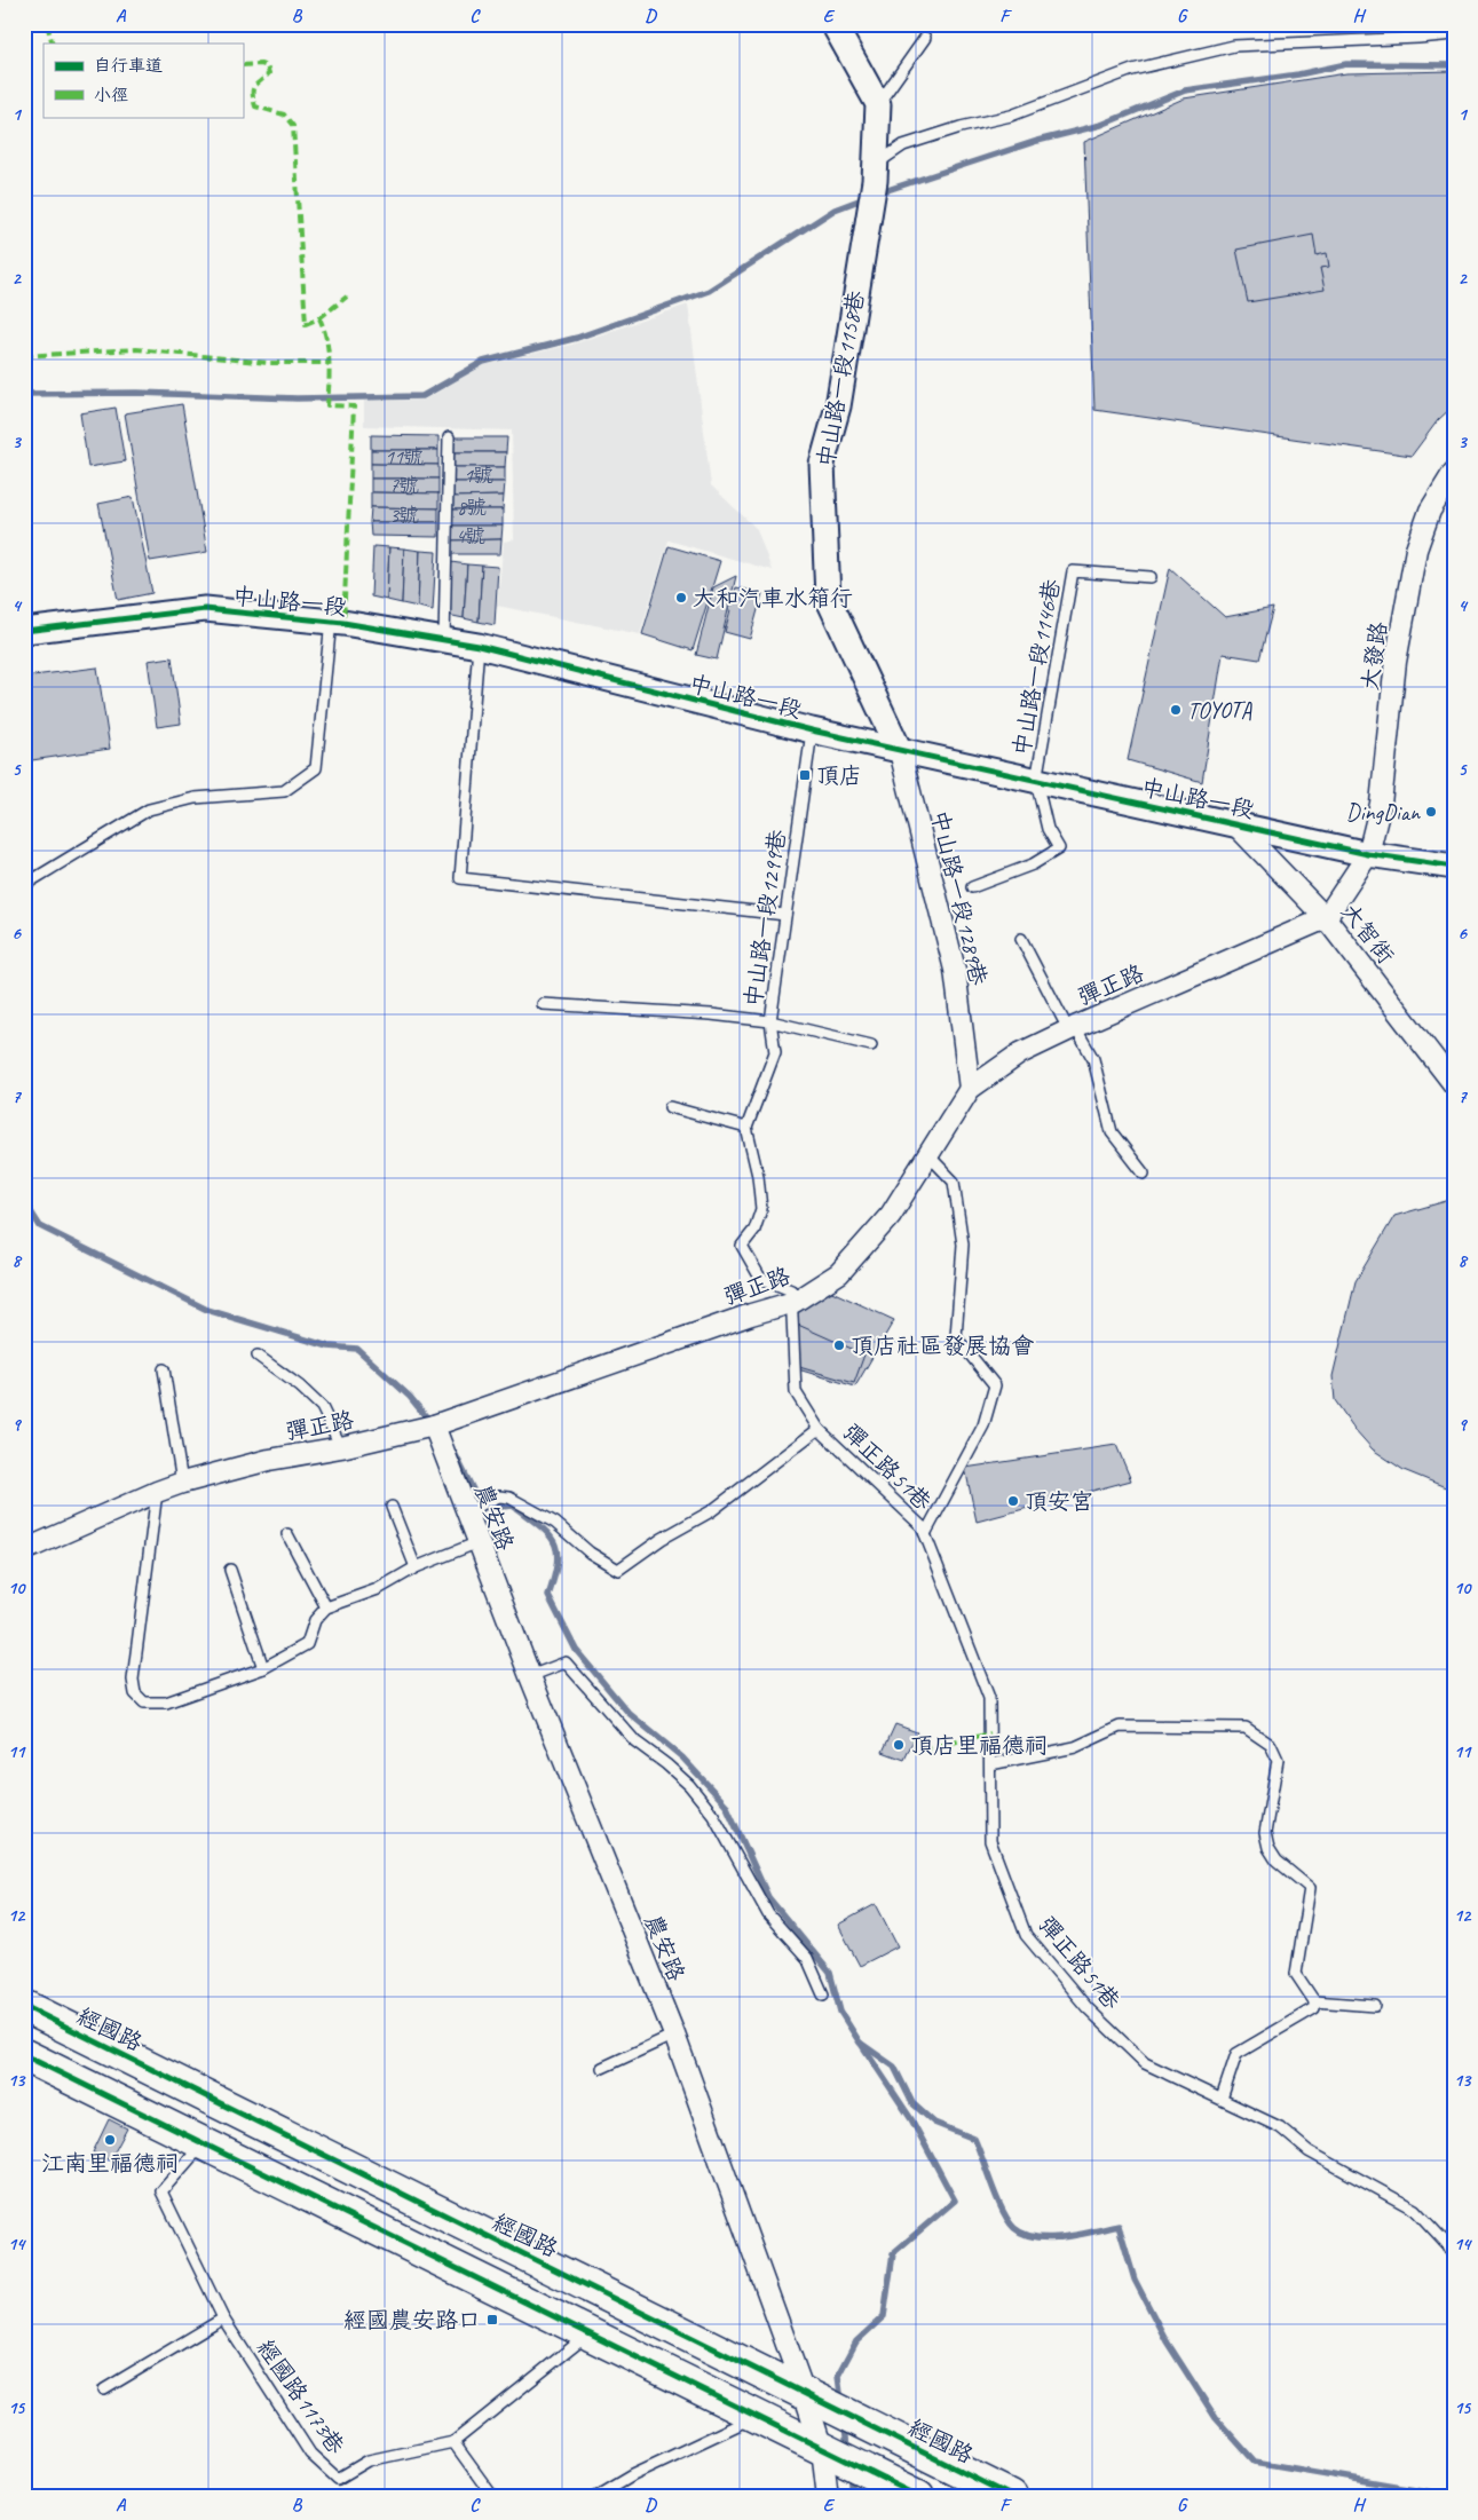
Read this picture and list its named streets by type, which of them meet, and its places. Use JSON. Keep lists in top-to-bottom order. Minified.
{"streets":{"main road":["經國路"],"street":["中山路一段1158巷","中山路一段","大發路","中山路一段1289巷","大智街","彈正路","農安路"],"lane":["中山路一段1146巷","中山路一段1299巷","彈正路51巷","經國路1173巷"]},"crossings":[["中山路一段1158巷","中山路一段"],["中山路一段1158巷","中山路一段1289巷"],["中山路一段","大發路"],["中山路一段","中山路一段1146巷"],["中山路一段","中山路一段1289巷"],["中山路一段","中山路一段1299巷"],["中山路一段","大智街"],["中山路一段1289巷","彈正路"],["大智街","彈正路"],["彈正路","彈正路51巷"],["彈正路","農安路"],["彈正路51巷","農安路"],["農安路","經國路"]],"places":{"other":["大和汽車水箱行","TOYOTA","DingDian","頂店社區發展協會","頂安宮","頂店里福德祠","江南里福德祠"],"transit":["頂店","經國農安路口"]},"house_numbers":["11號","1號","7號","8號","3號","4號"],"legend":["自行車道","小徑"],"grid":{"columns":["A","B","C","D","E","F","G","H"],"rows":["1","2","3","4","5","6","7","8","9","10","11","12","13","14","15"]}}
